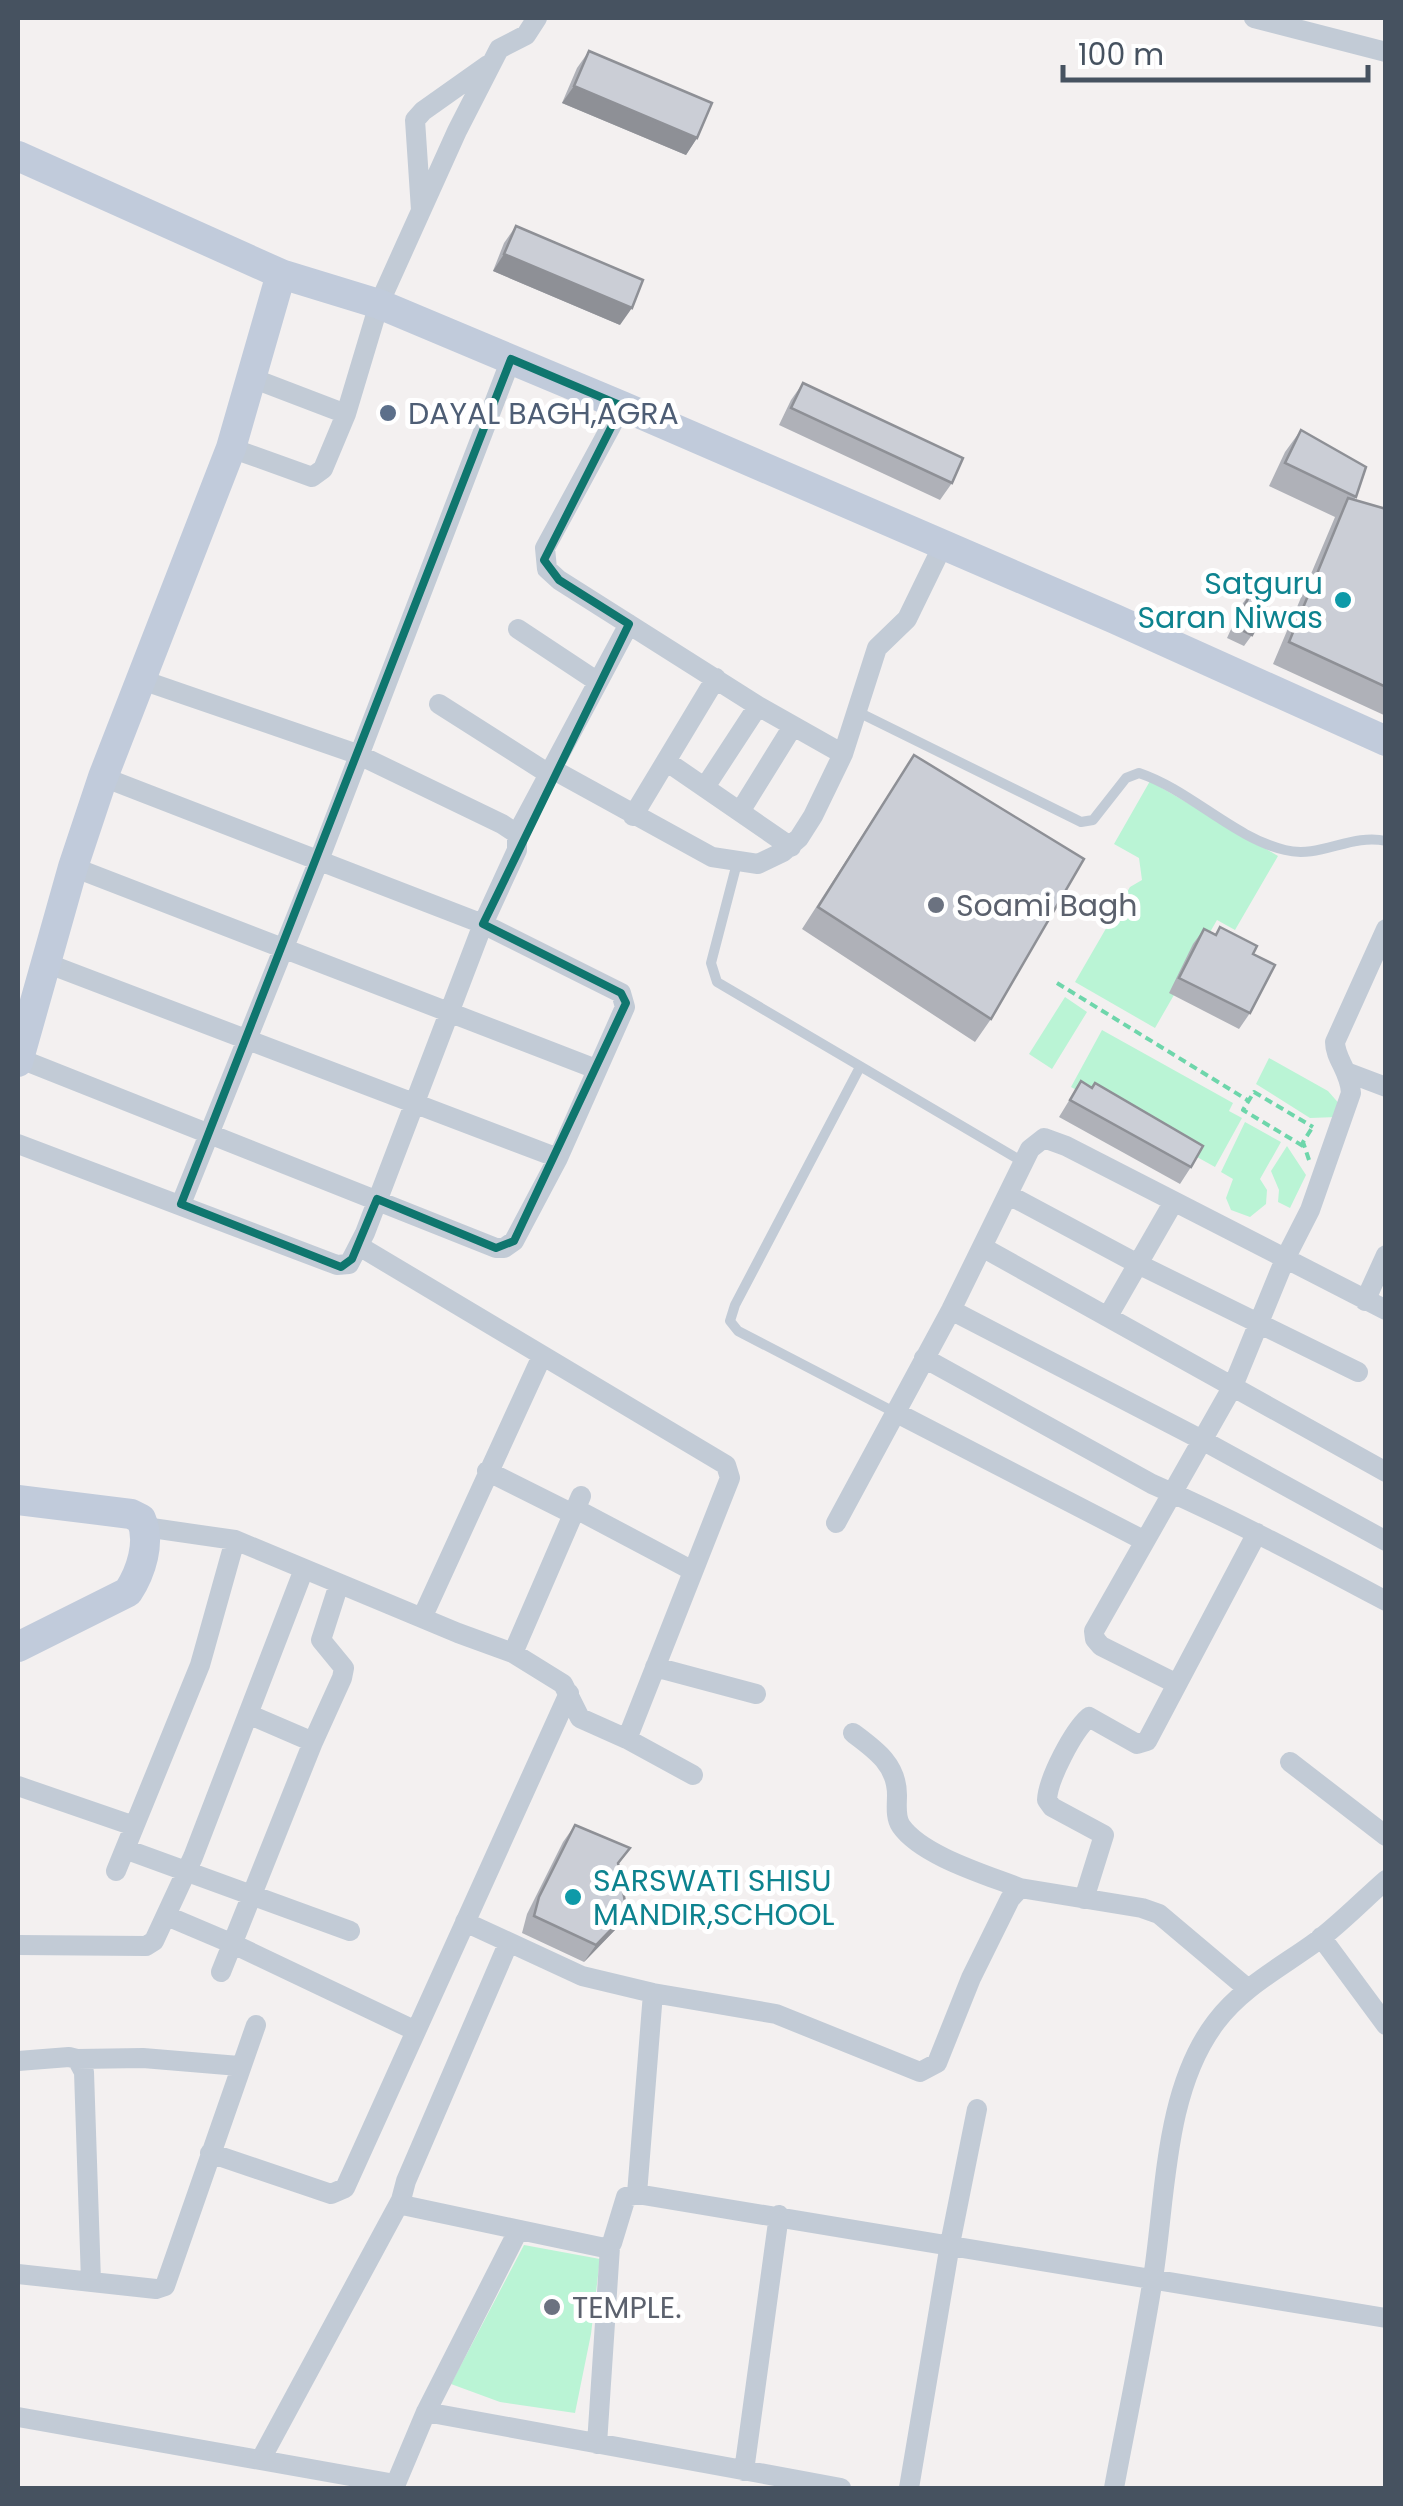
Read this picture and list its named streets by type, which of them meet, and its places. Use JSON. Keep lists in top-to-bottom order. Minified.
{"places":["DAYAL BAGH,AGRA","Satguru Saran Niwas","Soami Bagh","SARSWATI SHISU MANDIR,SCHOOL","TEMPLE."],"scale_bar":"100 m"}
